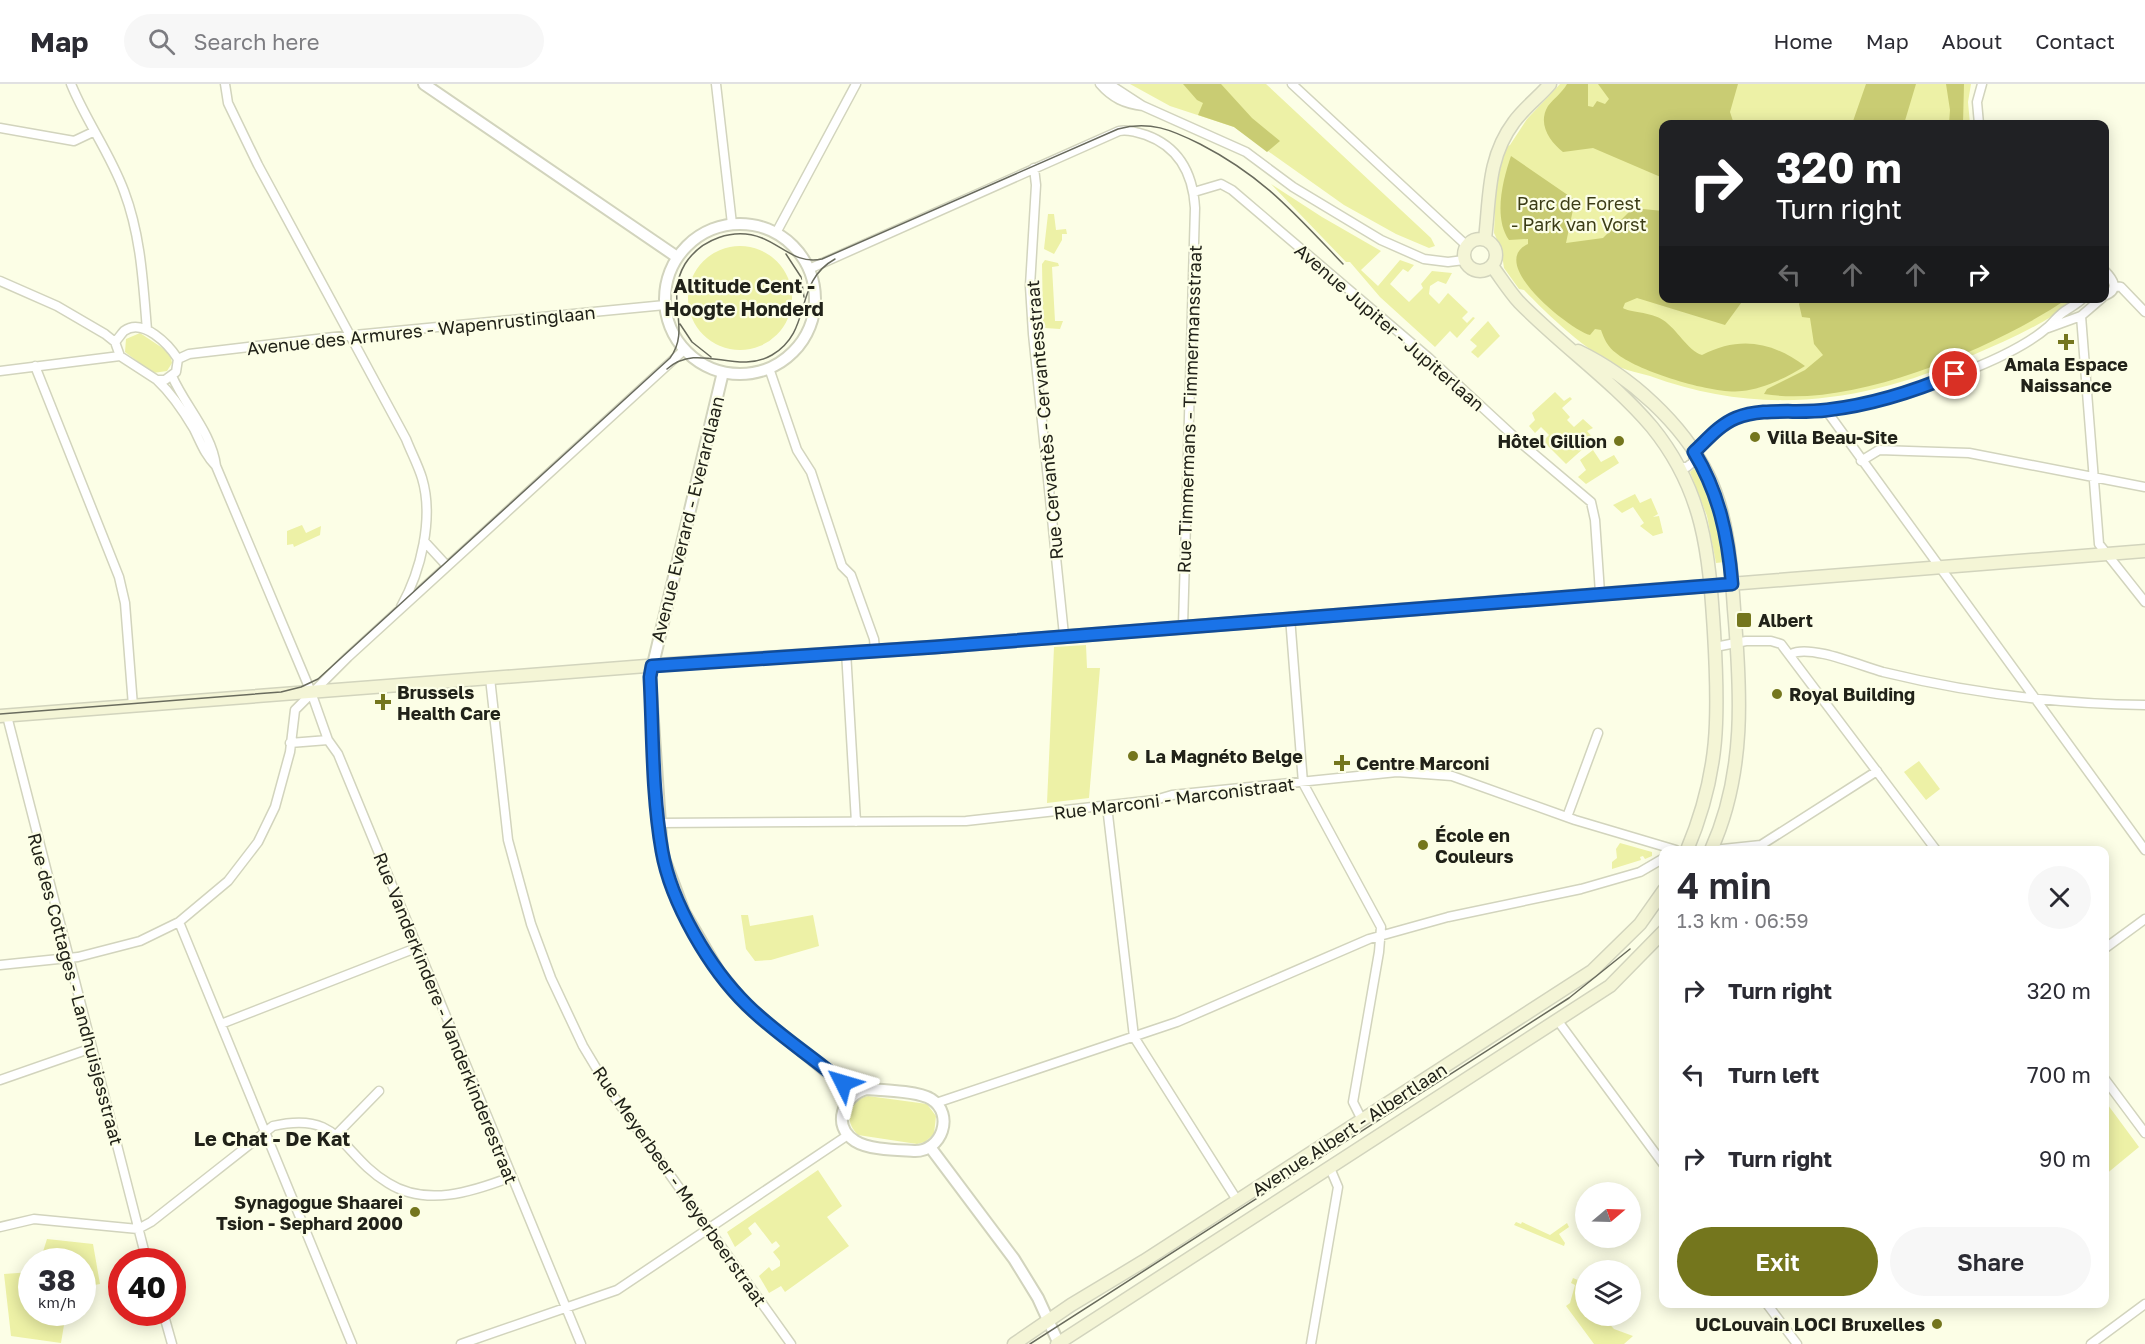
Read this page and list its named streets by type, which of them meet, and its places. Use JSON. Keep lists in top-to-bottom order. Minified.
{"streets":{"main road":["Avenue Albert - Albertlaan"],"street":["Avenue Jupiter - Jupiterlaan","Avenue des Armures - Wapenrustinglaan","Rue Timmermans - Timmermansstraat","Rue Cervantès - Cervantesstraat","Avenue Everard - Everardlaan","Rue Marconi - Marconistraat","Rue des Cottages - Landhuisjesstraat","Rue Vanderkindere - Vanderkinderestraat","Rue Meyerbeer - Meyerbeerstraat"]},"crossings":[["Avenue Jupiter - Jupiterlaan","Rue Timmermans - Timmermansstraat"],["Avenue des Armures - Wapenrustinglaan","Avenue Everard - Everardlaan"],["Avenue Everard - Everardlaan","Rue Marconi - Marconistraat"]],"districts":["Altitude Cent - Hoogte Honderd","Le Chat - De Kat"],"parks":["Parc de Forest - Park van Vorst"],"places":{"health":["Amala Espace Naissance","Brussels Health Care","Centre Marconi"],"other":["Villa Beau-Site","Hôtel Gillion","Royal Building","La Magnéto Belge","École en Couleurs","Synagogue Shaarei Tsion - Sephard 2000","UCLouvain LOCI Bruxelles"],"transit":["Albert"]},"north":"right","page":{"header":"Map","search":"Search here","nav":["Home","Map","About","Contact"],"turn":["320 m","Turn right"],"heading":["4 min","1.3 km · 06:59"],"list":[{"name":"Turn right","value":"320 m"},{"name":"Turn left","value":"700 m"},{"name":"Turn right","value":"90 m"}],"buttons":["Exit","Share"],"speed":"38 km/h","limit":"40"}}
